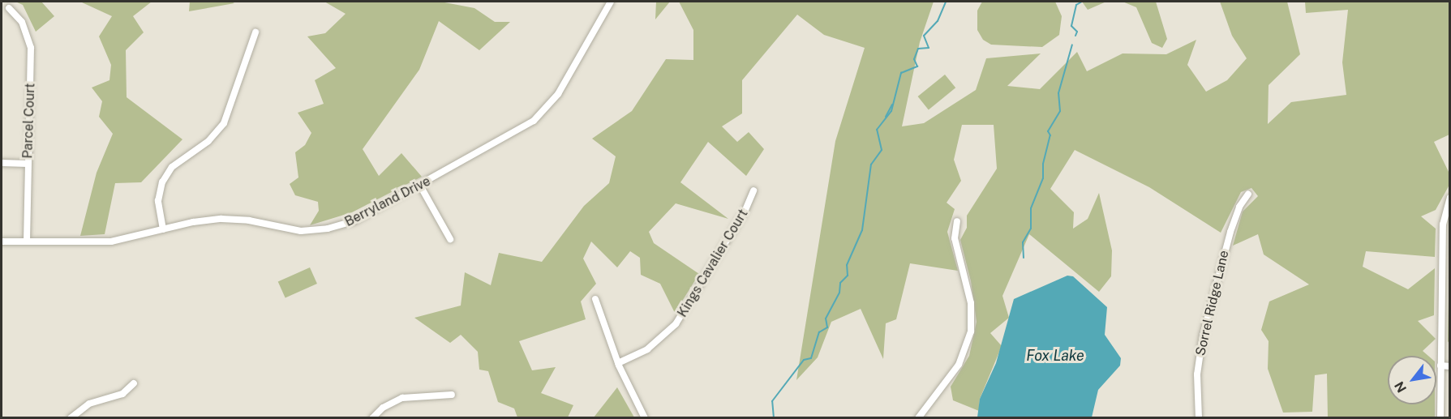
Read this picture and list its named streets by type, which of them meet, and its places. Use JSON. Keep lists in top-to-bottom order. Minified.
{"streets":{"street":["Parcel Court","Berryland Drive","Kings Cavalier Court","Sorrel Ridge Lane"]},"crossings":[["Parcel Court","Berryland Drive"]],"water":["Fox Lake"],"north":"bottom left"}
